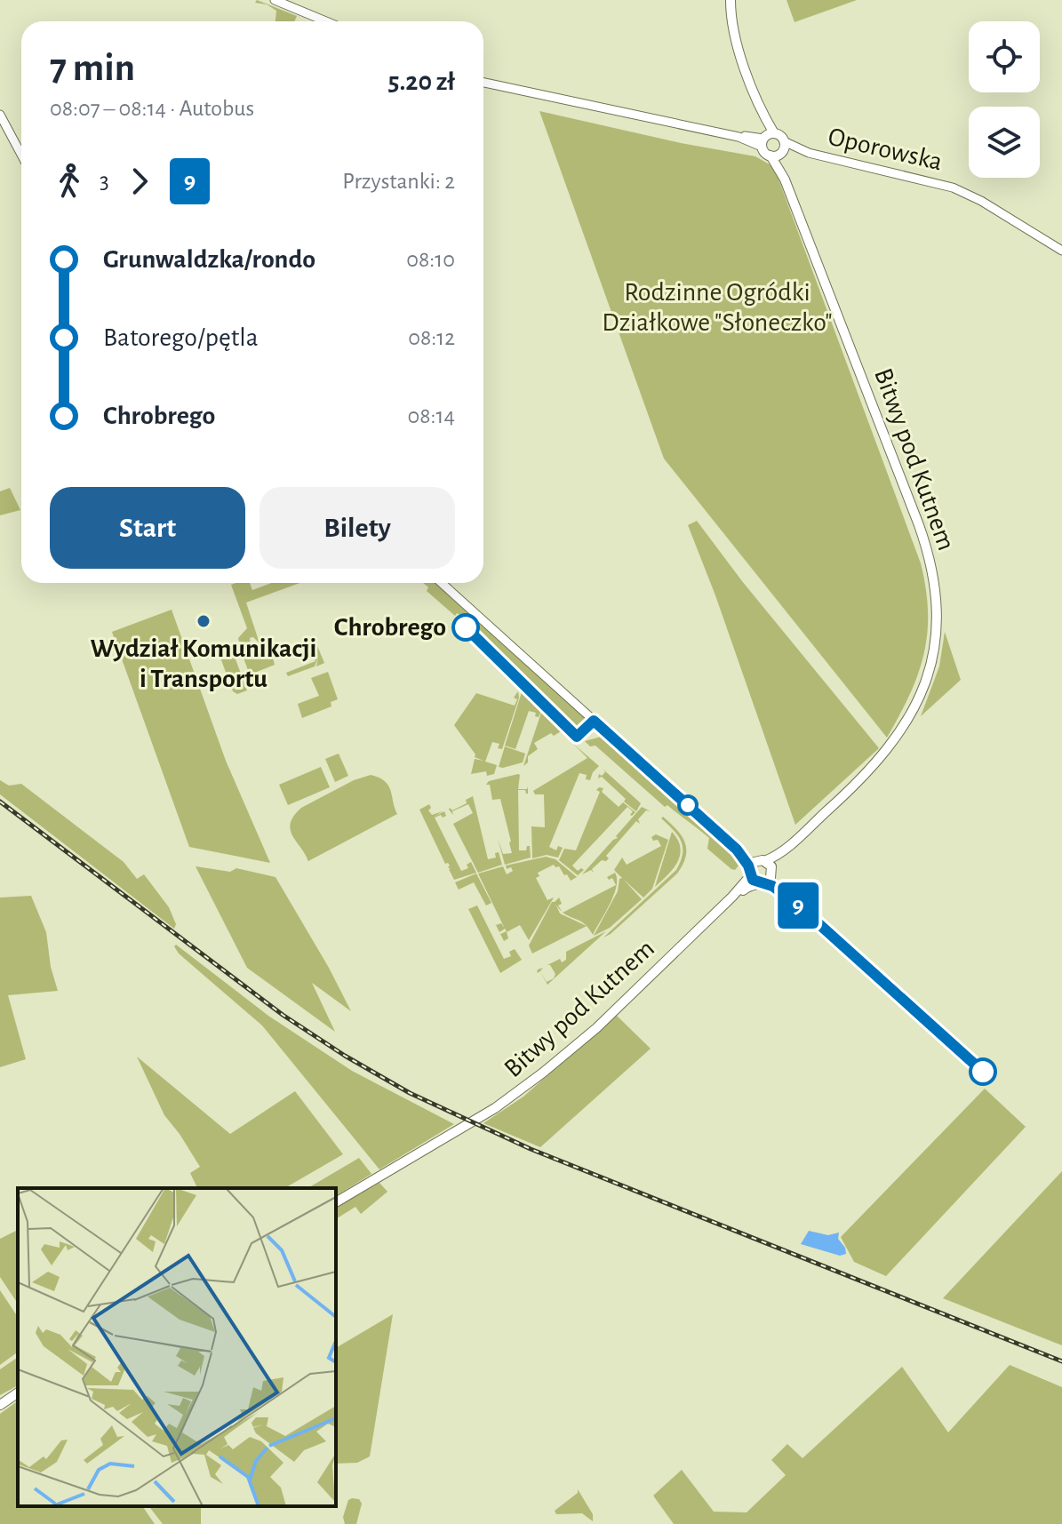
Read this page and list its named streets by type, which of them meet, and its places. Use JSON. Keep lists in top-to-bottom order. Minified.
{"streets":{"main road":["Bitwy pod Kutnem"],"street":["Oporowska"]},"crossings":[["Oporowska","Bitwy pod Kutnem"]],"parks":["Rodzinne Ogródki Działkowe \"Słoneczko\""],"places":["Wydział Komunikacji i Transportu","Chrobrego"],"lines":["bus line 9"],"page":{"on_map":"9","heading":["7 min","08:07 – 08:14 · Autobus","5.20 zł"],"legs":["3","9","Przystanki: 2"],"list":[{"name":"Grunwaldzka/rondo","value":"08:10"},{"name":"Batorego/pętla","value":"08:12"},{"name":"Chrobrego","value":"08:14"}],"buttons":["Start","Bilety"]}}
